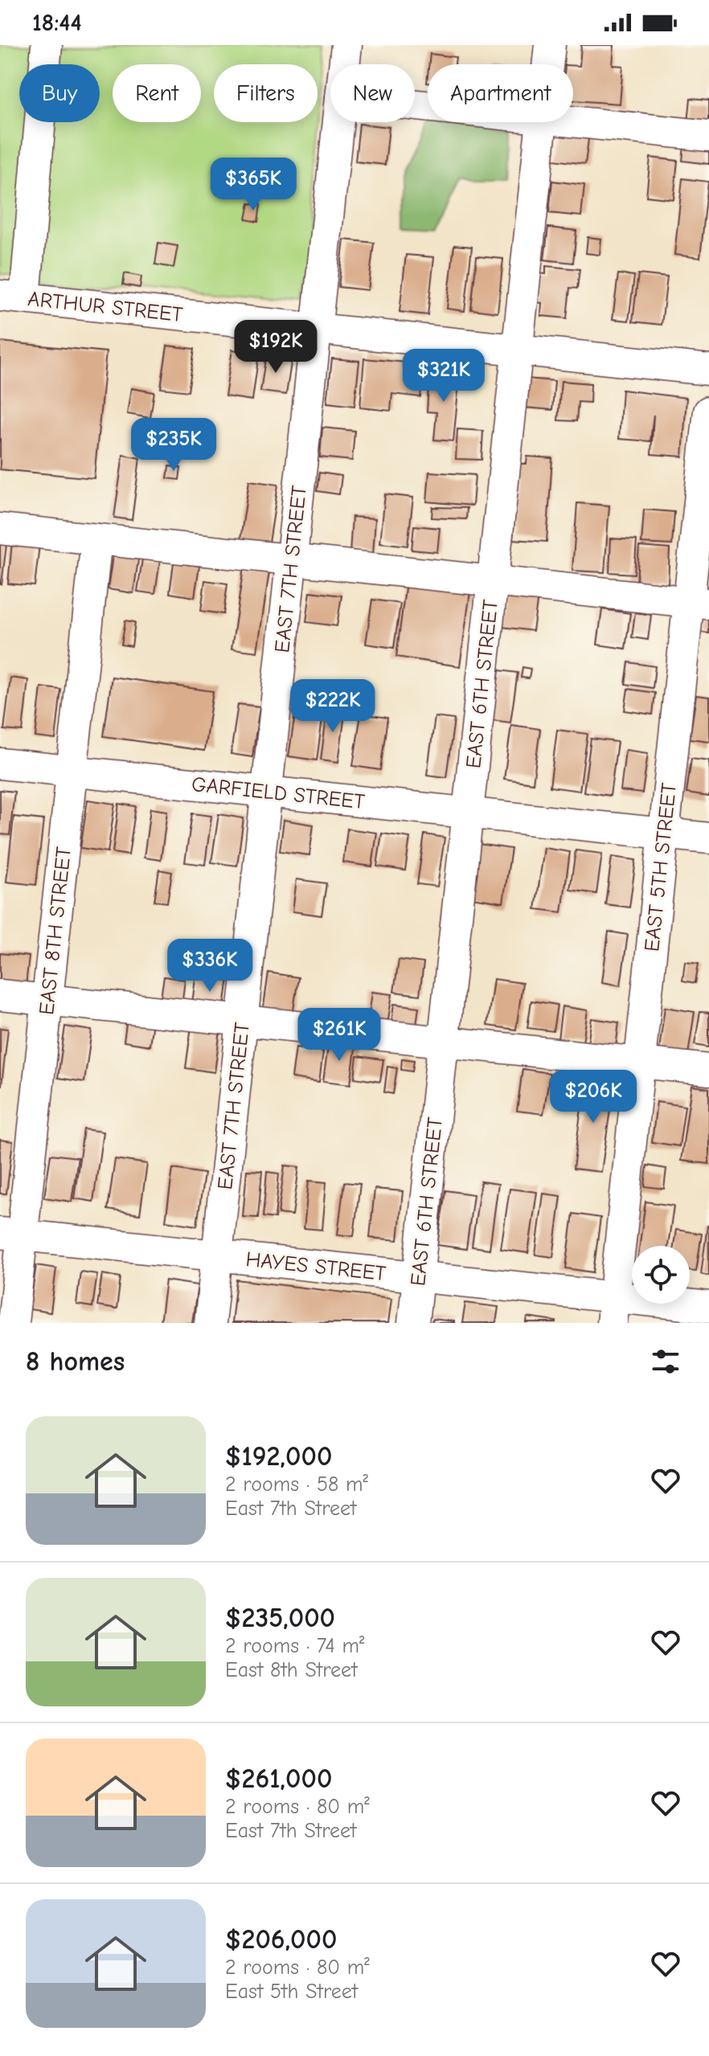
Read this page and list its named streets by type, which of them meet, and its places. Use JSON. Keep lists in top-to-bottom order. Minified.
{"streets":{"street":["ARTHUR STREET","EAST 7TH STREET","EAST 6TH STREET","GARFIELD STREET","EAST 5TH STREET","EAST 8TH STREET","HAYES STREET"]},"crossings":[["ARTHUR STREET","EAST 7TH STREET"],["ARTHUR STREET","EAST 6TH STREET"],["EAST 7TH STREET","GARFIELD STREET"],["EAST 7TH STREET","HAYES STREET"],["EAST 6TH STREET","GARFIELD STREET"],["EAST 6TH STREET","HAYES STREET"],["GARFIELD STREET","EAST 5TH STREET"],["GARFIELD STREET","EAST 8TH STREET"],["EAST 5TH STREET","HAYES STREET"],["EAST 8TH STREET","HAYES STREET"]],"page":{"status":"18:44","chip":["Buy","Rent","Filters","New","Apartment"],"price":["$365K","$192K","$321K","$235K","$222K","$336K","$261K","$206K"],"heading":"8 homes","list":[{"name":"$192,000","note":"2 rooms · 58 m² · East 7th Street"},{"name":"$235,000","note":"2 rooms · 74 m² · East 8th Street"},{"name":"$261,000","note":"2 rooms · 80 m² · East 7th Street"},{"name":"$206,000","note":"2 rooms · 80 m² · East 5th Street"}]}}
